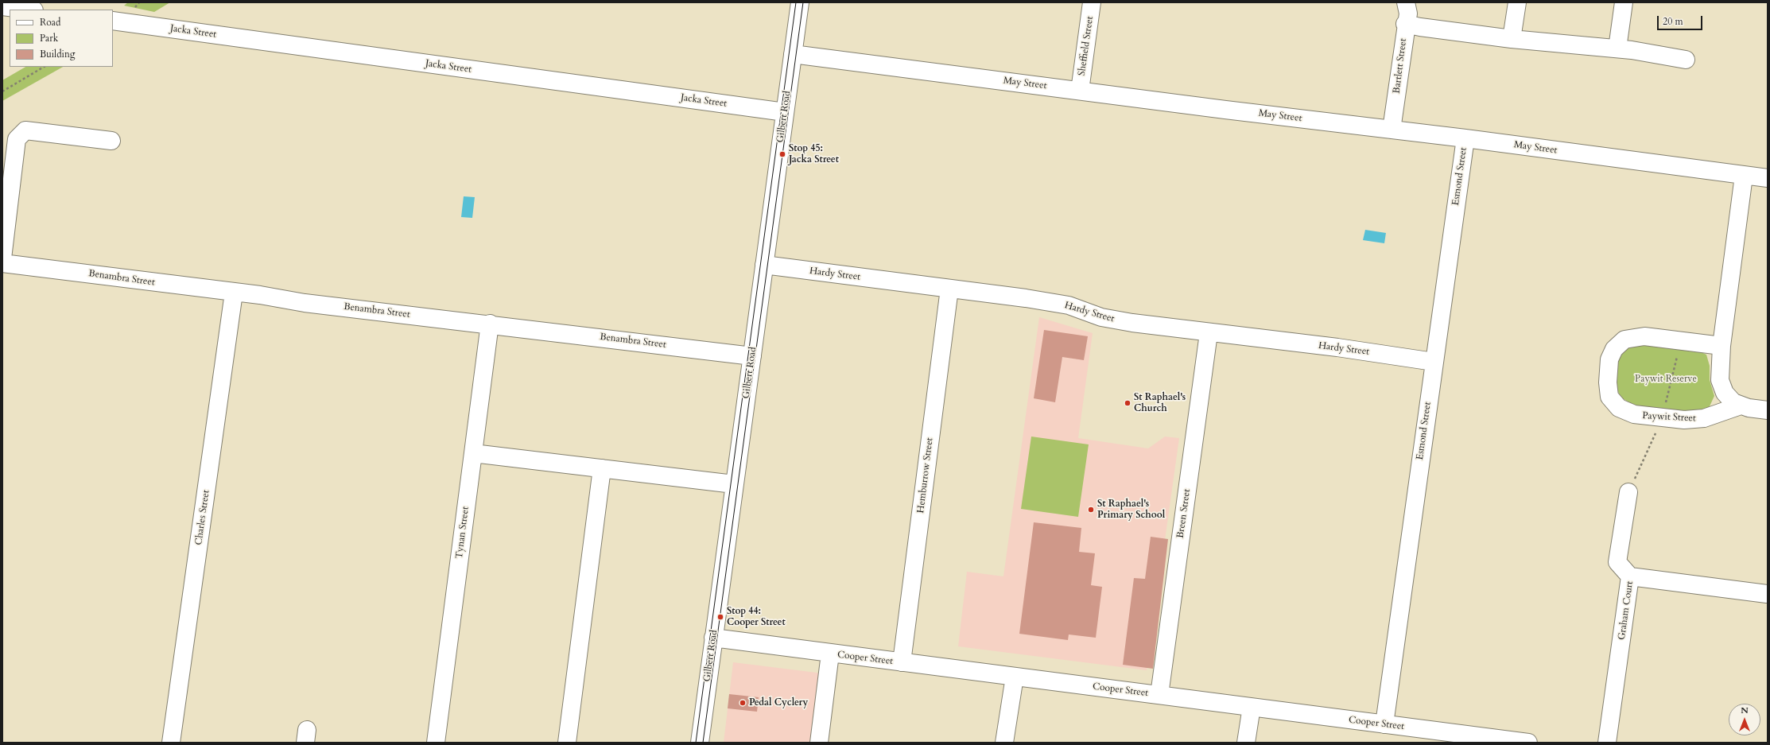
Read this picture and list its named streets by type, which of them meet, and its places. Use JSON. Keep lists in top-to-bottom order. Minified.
{"streets":{"street":["Jacka Street","Sheffield Street","Bartlett Street","May Street","Gilbert Road","Esmond Street","Hardy Street","Benambra Street","Paywit Street","Hemburrow Street","Breen Street","Charles Street","Tynan Street","Graham Court","Cooper Street"]},"crossings":[["Jacka Street","Gilbert Road"],["Sheffield Street","May Street"],["Bartlett Street","May Street"],["May Street","Gilbert Road"],["May Street","Esmond Street"],["May Street","Paywit Street"],["Gilbert Road","Hardy Street"],["Gilbert Road","Benambra Street"],["Gilbert Road","Cooper Street"],["Esmond Street","Hardy Street"],["Esmond Street","Cooper Street"],["Hardy Street","Hemburrow Street"],["Hardy Street","Breen Street"],["Benambra Street","Charles Street"],["Benambra Street","Tynan Street"],["Hemburrow Street","Cooper Street"],["Breen Street","Cooper Street"]],"parks":["Paywit Reserve"],"places":["Stop 45: Jacka Street","St Raphael's Church","St Raphael's Primary School","Stop 44: Cooper Street","Pedal Cyclery"],"legend":["Road","Park","Building"],"scale_bar":"20 m","north":"top"}
